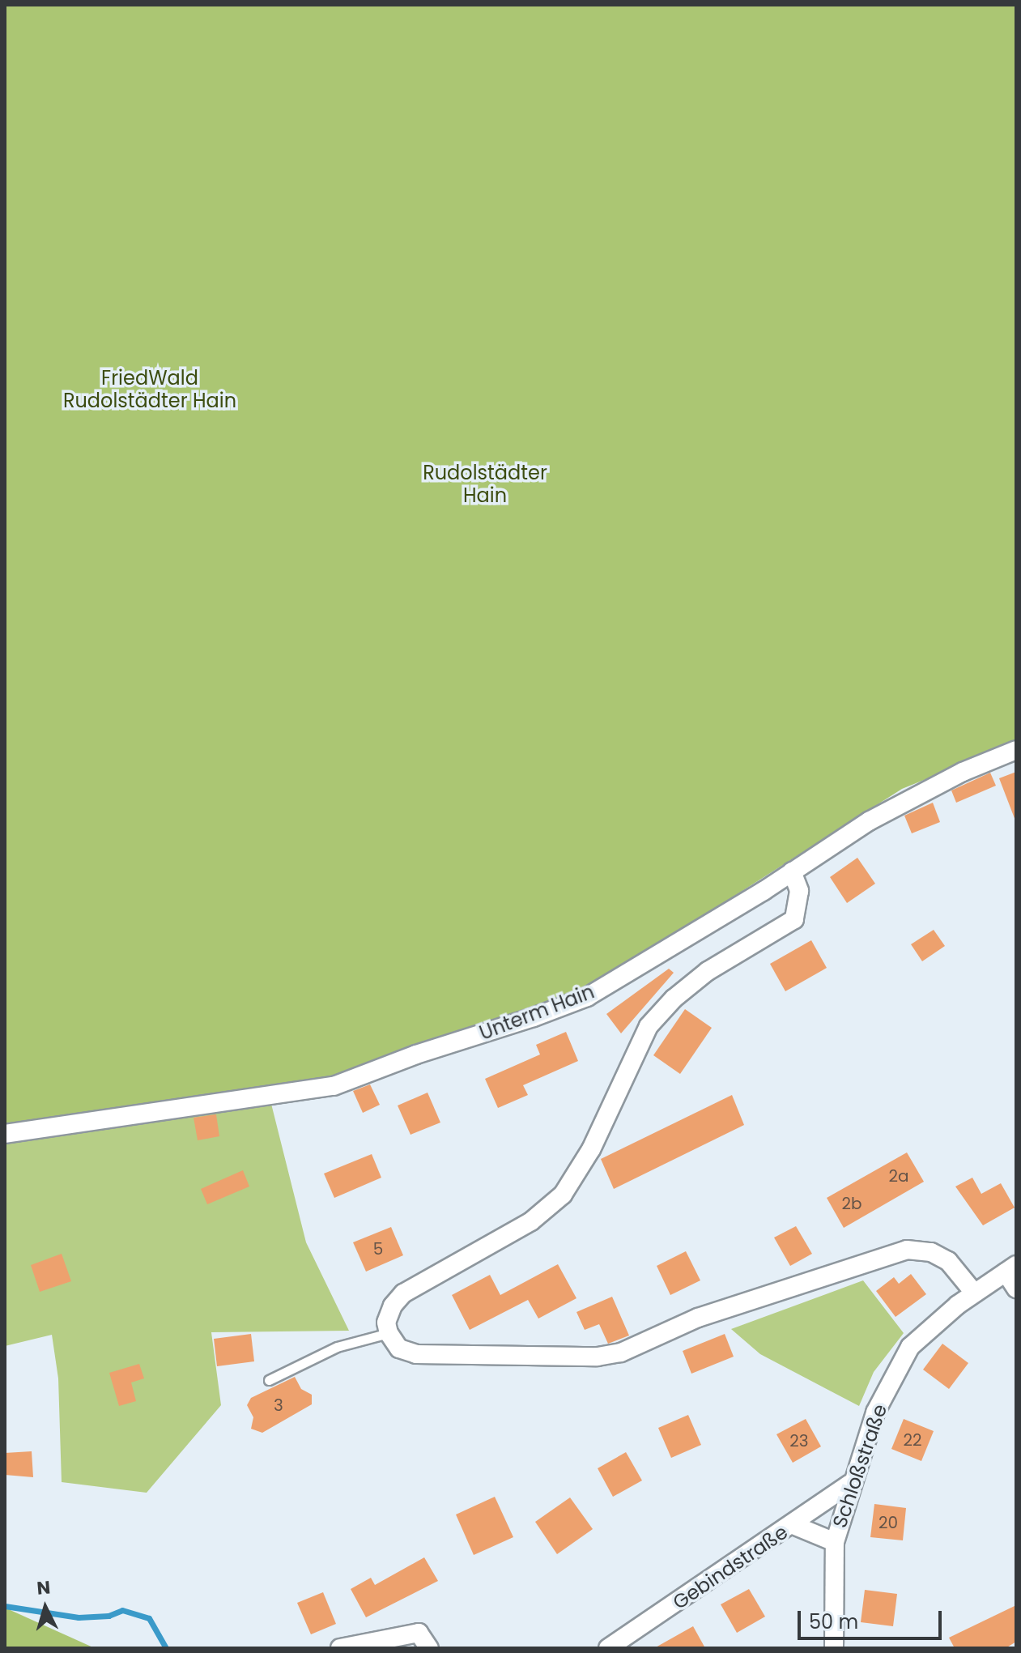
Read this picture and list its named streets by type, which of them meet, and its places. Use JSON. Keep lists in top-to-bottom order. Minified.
{"streets":{"street":["Unterm Hain","Schloßstraße","Gebindstraße"]},"crossings":[["Schloßstraße","Gebindstraße"]],"parks":["FriedWald Rudolstädter Hain","Rudolstädter Hain"],"house_numbers":["2a","2b","5","3","22","23","20"],"scale_bar":"50 m","north":"top"}
